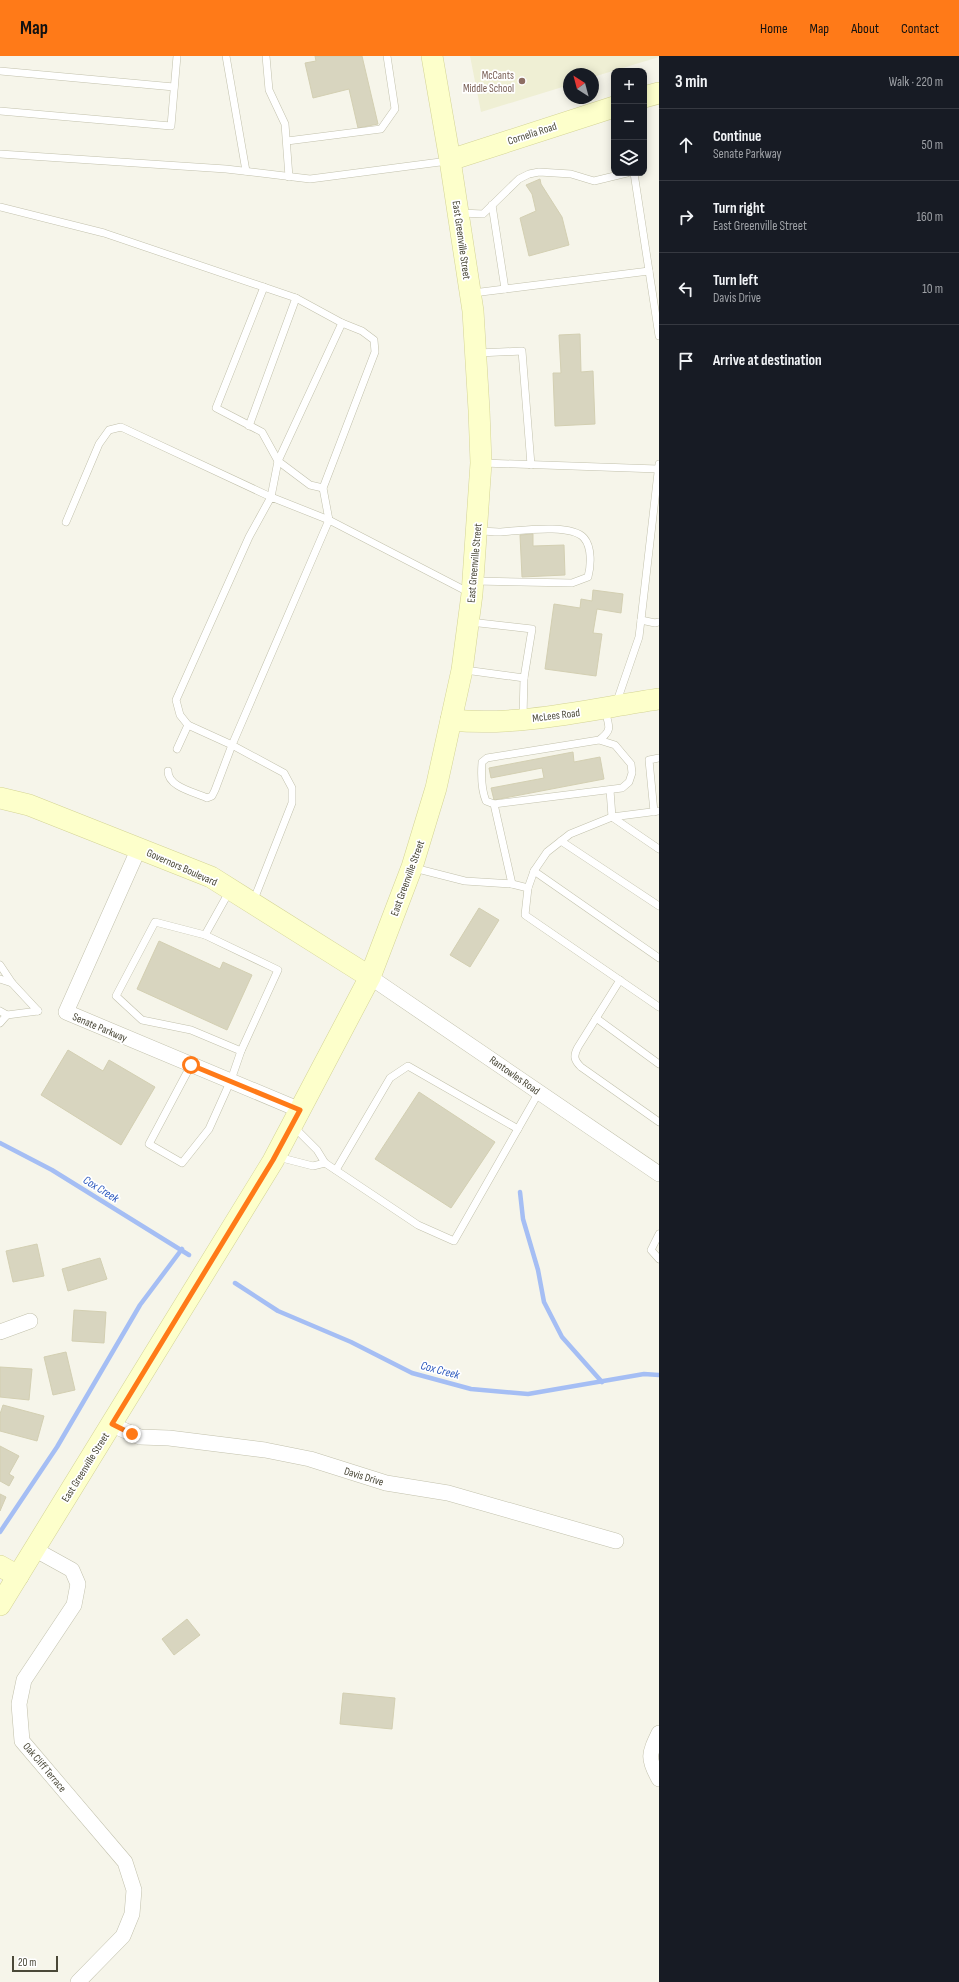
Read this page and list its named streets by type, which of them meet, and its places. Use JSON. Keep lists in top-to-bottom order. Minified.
{"streets":{"main road":["Cornelia Road","East Greenville Street","McLees Road","Governors Boulevard"],"street":["Senate Parkway","Rantowles Road","Davis Drive","Oak Cliff Terrace"]},"crossings":[["Cornelia Road","East Greenville Street"],["East Greenville Street","McLees Road"],["East Greenville Street","Governors Boulevard"],["East Greenville Street","Senate Parkway"],["East Greenville Street","Rantowles Road"],["East Greenville Street","Davis Drive"],["East Greenville Street","Oak Cliff Terrace"],["Governors Boulevard","Senate Parkway"],["Governors Boulevard","Rantowles Road"]],"water":["Cox Creek"],"places":["McCants Middle School"],"scale_bar":"20 m","north":"top left","page":{"header":"Map","nav":["Home","Map","About","Contact"],"heading":["3 min","Walk · 220 m"],"map_buttons":["+","−"],"list":[["Continue","Senate Parkway","50 m"],["Turn right","East Greenville Street","160 m"],["Turn left","Davis Drive","10 m"],"Arrive at destination"],"scale":"20 m"}}
